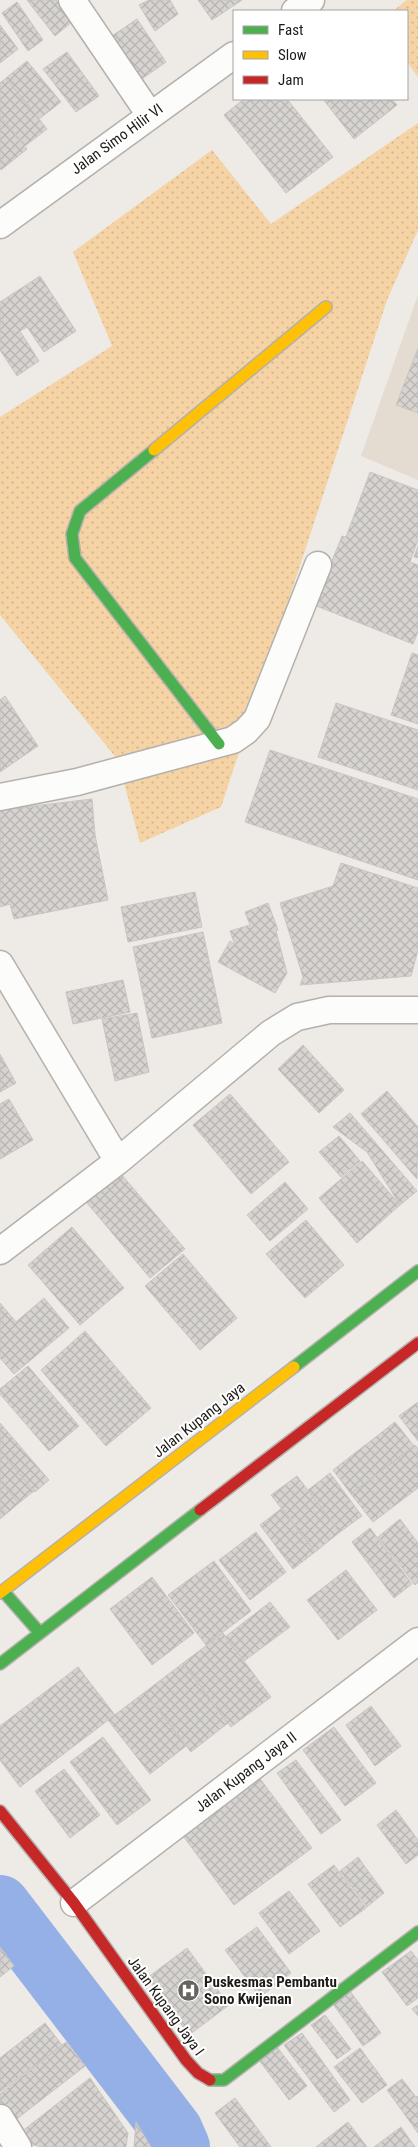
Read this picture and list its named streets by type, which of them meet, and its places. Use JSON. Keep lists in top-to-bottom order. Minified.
{"streets":{"street":["Jalan Simo Hilir VI","Jalan Kupang Jaya","Jalan Kupang Jaya II","Jalan Kupang Jaya I"]},"crossings":[["Jalan Kupang Jaya II","Jalan Kupang Jaya I"]],"places":{"hospital":["Puskesmas Pembantu Sono Kwijenan"]},"legend":["Fast","Slow","Jam"]}
